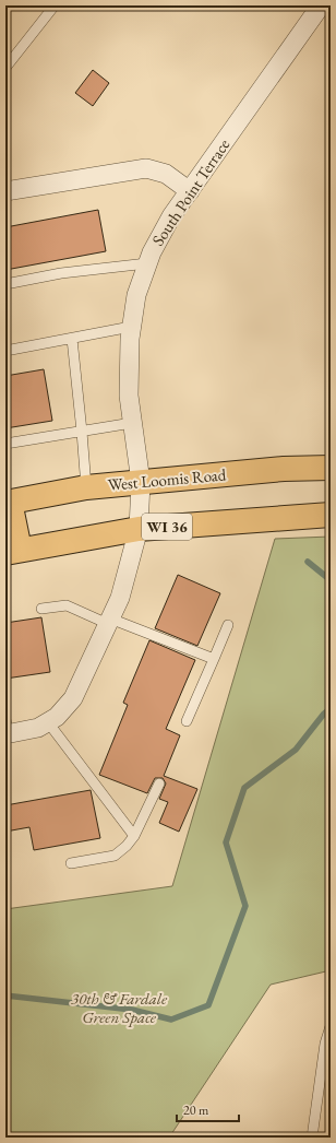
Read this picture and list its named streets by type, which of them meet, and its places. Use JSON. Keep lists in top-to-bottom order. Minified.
{"streets":{"main road":["West Loomis Road","WI 36"],"street":["South Point Terrace"]},"crossings":[["South Point Terrace","West Loomis Road"],["South Point Terrace","WI 36"]],"parks":["30th & Fardale Green Space"],"scale_bar":"20 m"}
